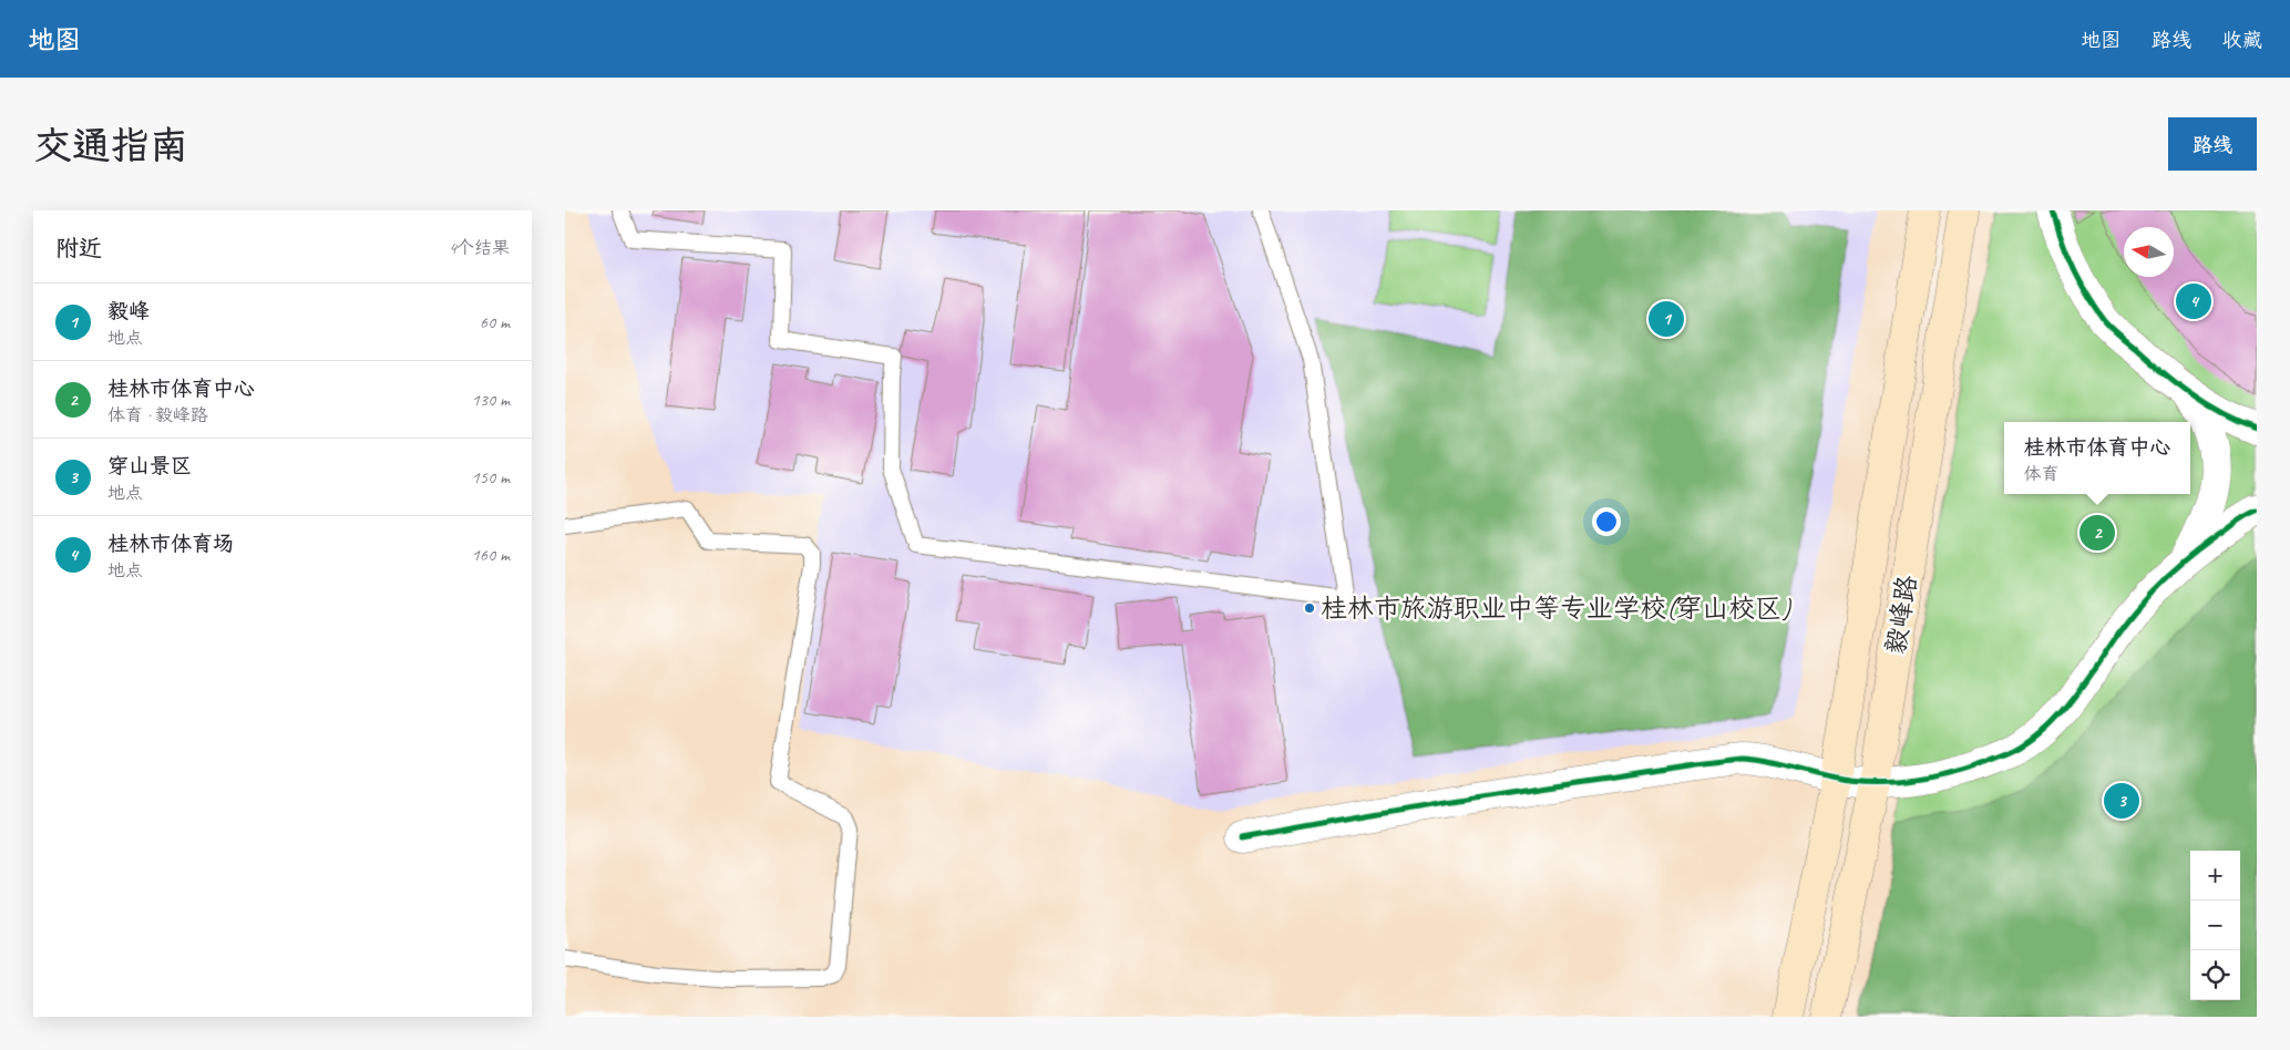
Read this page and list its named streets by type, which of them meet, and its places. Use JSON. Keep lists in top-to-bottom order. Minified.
{"streets":{"main road":["毅峰路"]},"places":["桂林市旅游职业中等专业学校(穿山校区)"],"north":"left","page":{"header":"地图","nav":["地图","路线","收藏"],"buttons":"路线","title":"交通指南","heading":["附近","4个结果"],"pins":["4","1","2","3"],"list":[{"mark":"1","name":"毅峰","note":"地点","value":"60 m"},{"mark":"2","name":"桂林市体育中心","note":"体育 · 毅峰路","value":"130 m"},{"mark":"3","name":"穿山景区","note":"地点","value":"150 m"},{"mark":"4","name":"桂林市体育场","note":"地点","value":"160 m"}],"popup":["桂林市体育中心","体育"],"map_buttons":["+","−"]}}
